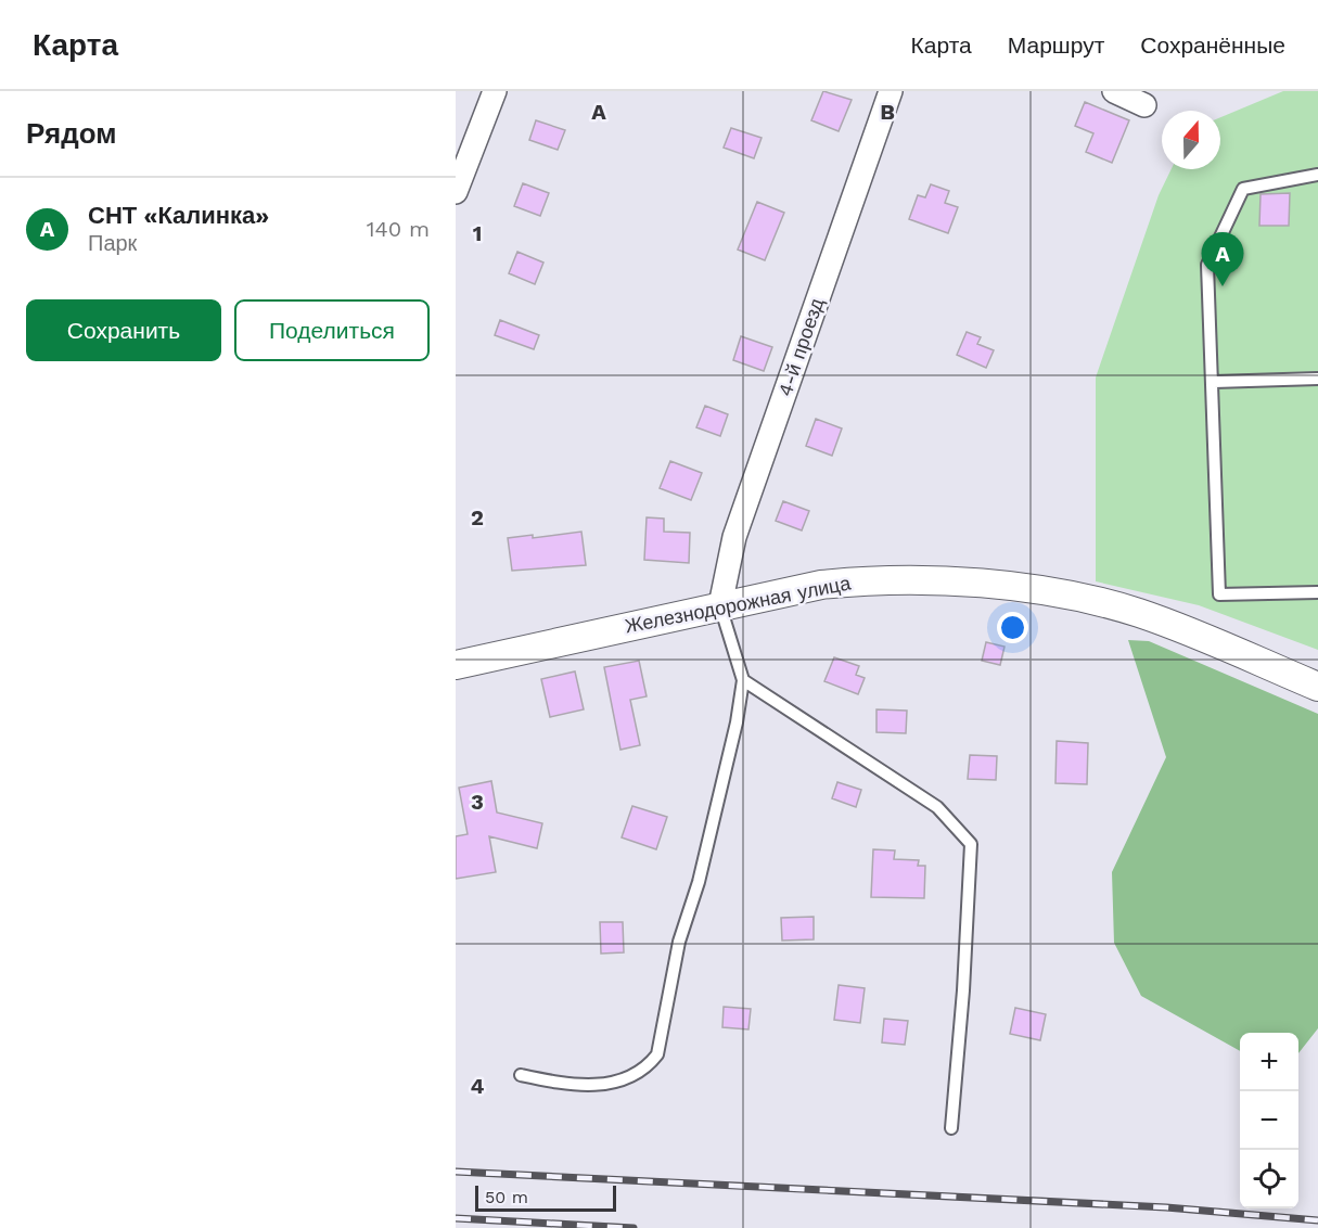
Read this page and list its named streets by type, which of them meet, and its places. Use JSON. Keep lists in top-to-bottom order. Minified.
{"streets":{"street":["4-й проезд","Железнодорожная улица"]},"crossings":[["4-й проезд","Железнодорожная улица"]],"scale_bar":"50 m","north":"top","page":{"header":"Карта","nav":["Карта","Маршрут","Сохранённые"],"heading":"Рядом","list":[{"mark":"A","name":"СНТ «Калинка»","note":"Парк","value":"140 m"}],"pins":"A","buttons":["Сохранить","Поделиться"],"map_buttons":["+","−"],"scale":"50 m"},"grid":{"columns":["A","B"],"rows":["1","2","3","4"]}}
